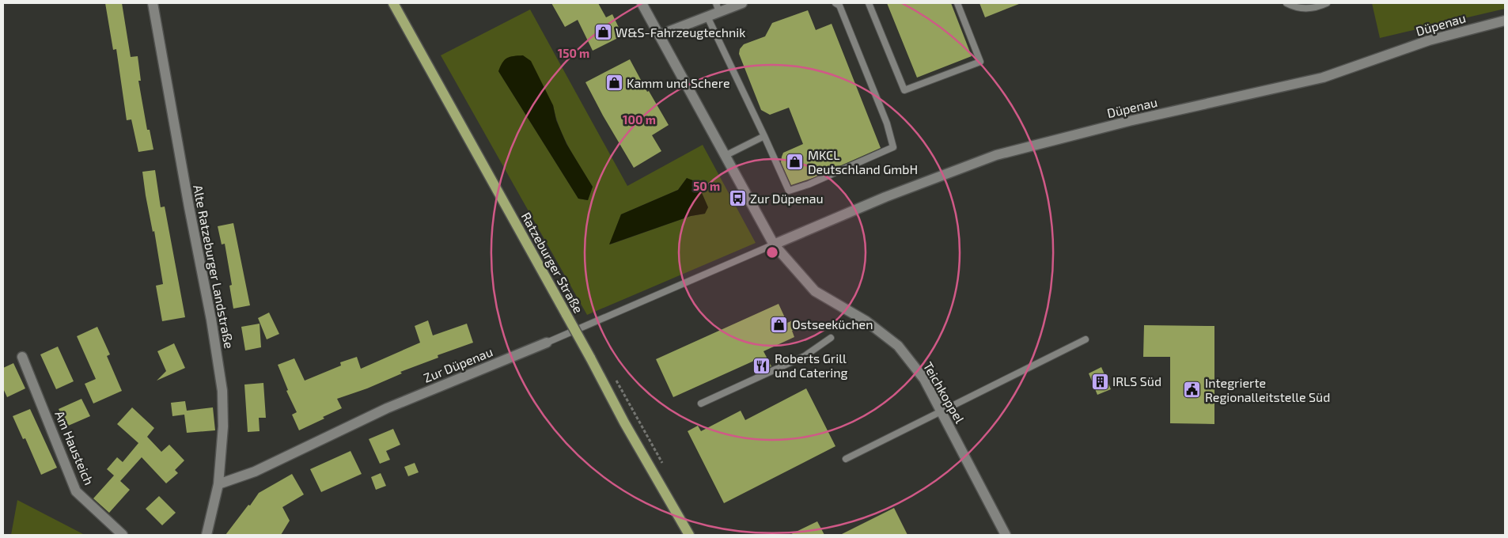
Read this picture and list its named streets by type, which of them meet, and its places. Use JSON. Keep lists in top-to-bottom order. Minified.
{"streets":{"main road":["Ratzeburger Straße"],"street":["Düpenau","Alte Ratzeburger Landstraße","Zur Düpenau","Teichkoppel","Am Hausteich"]},"crossings":[["Düpenau","Zur Düpenau"],["Düpenau","Teichkoppel"],["Alte Ratzeburger Landstraße","Zur Düpenau"],["Zur Düpenau","Teichkoppel"]],"places":{"shop":["W&S-Fahrzeugtechnik","Kamm und Schere","MKCL Deutschland GmbH","Ostseeküchen"],"bus stop":["Zur Düpenau"],"restaurant":["Roberts Grill und Catering"],"building":["IRLS Süd"],"public building":["Integrierte Regionalleitstelle Süd"]},"rings":["150 m","100 m","50 m"]}
